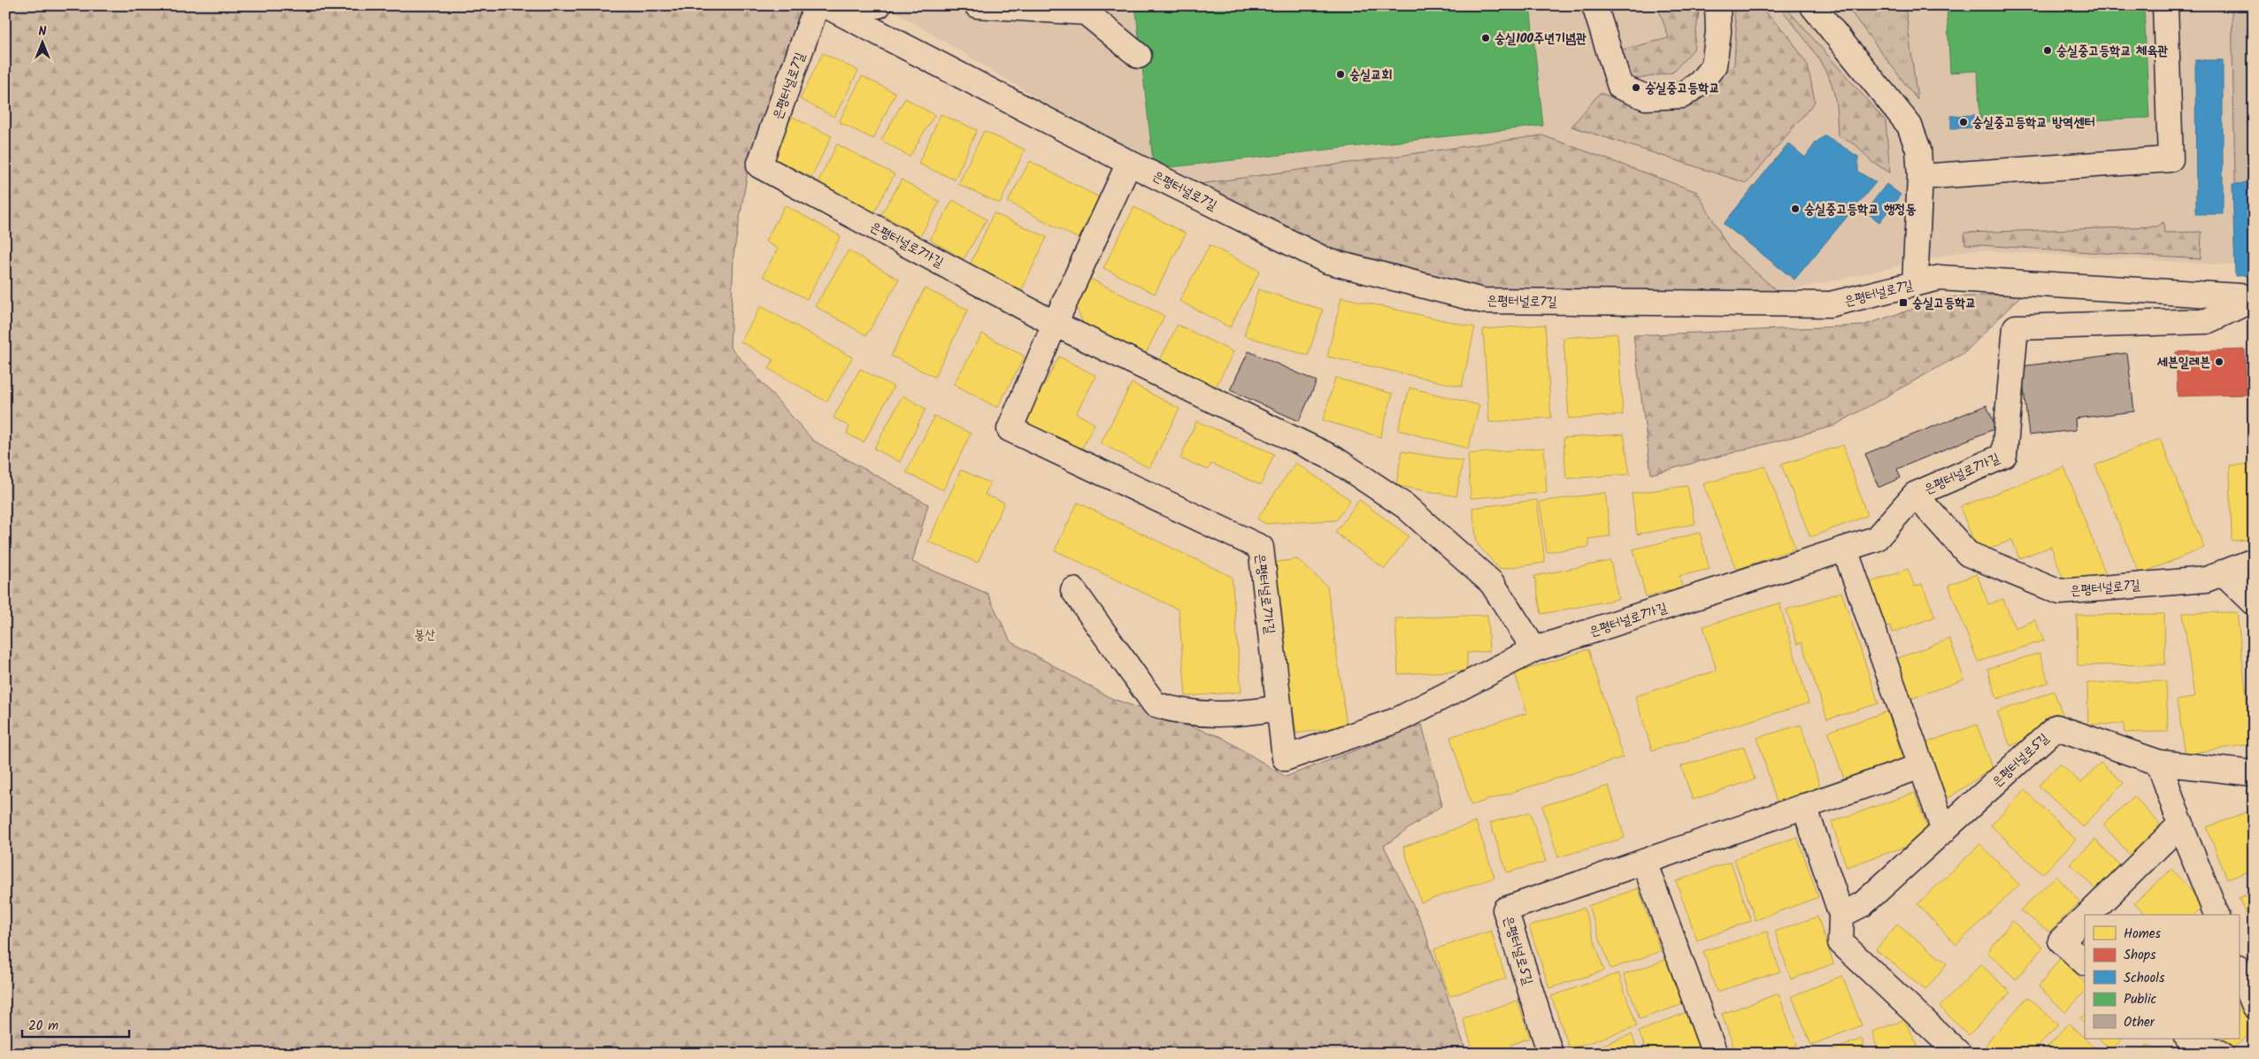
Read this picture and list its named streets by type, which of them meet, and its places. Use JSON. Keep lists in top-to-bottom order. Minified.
{"streets":{"street":["은평터널로7길","은평터널로7가길","은평터널로5길"]},"crossings":[["은평터널로7길","은평터널로7가길"]],"parks":["봉산"],"places":{"other":["숭실100주년기념관","숭실중고등학교 체육관","숭실교회","숭실중고등학교","숭실중고등학교 방역센터","숭실중고등학교 행정동","세븐일레븐"],"transit":["숭실고등학교"]},"legend":["Homes","Shops","Schools","Public","Other"],"scale_bar":"20 m","north":"top"}
